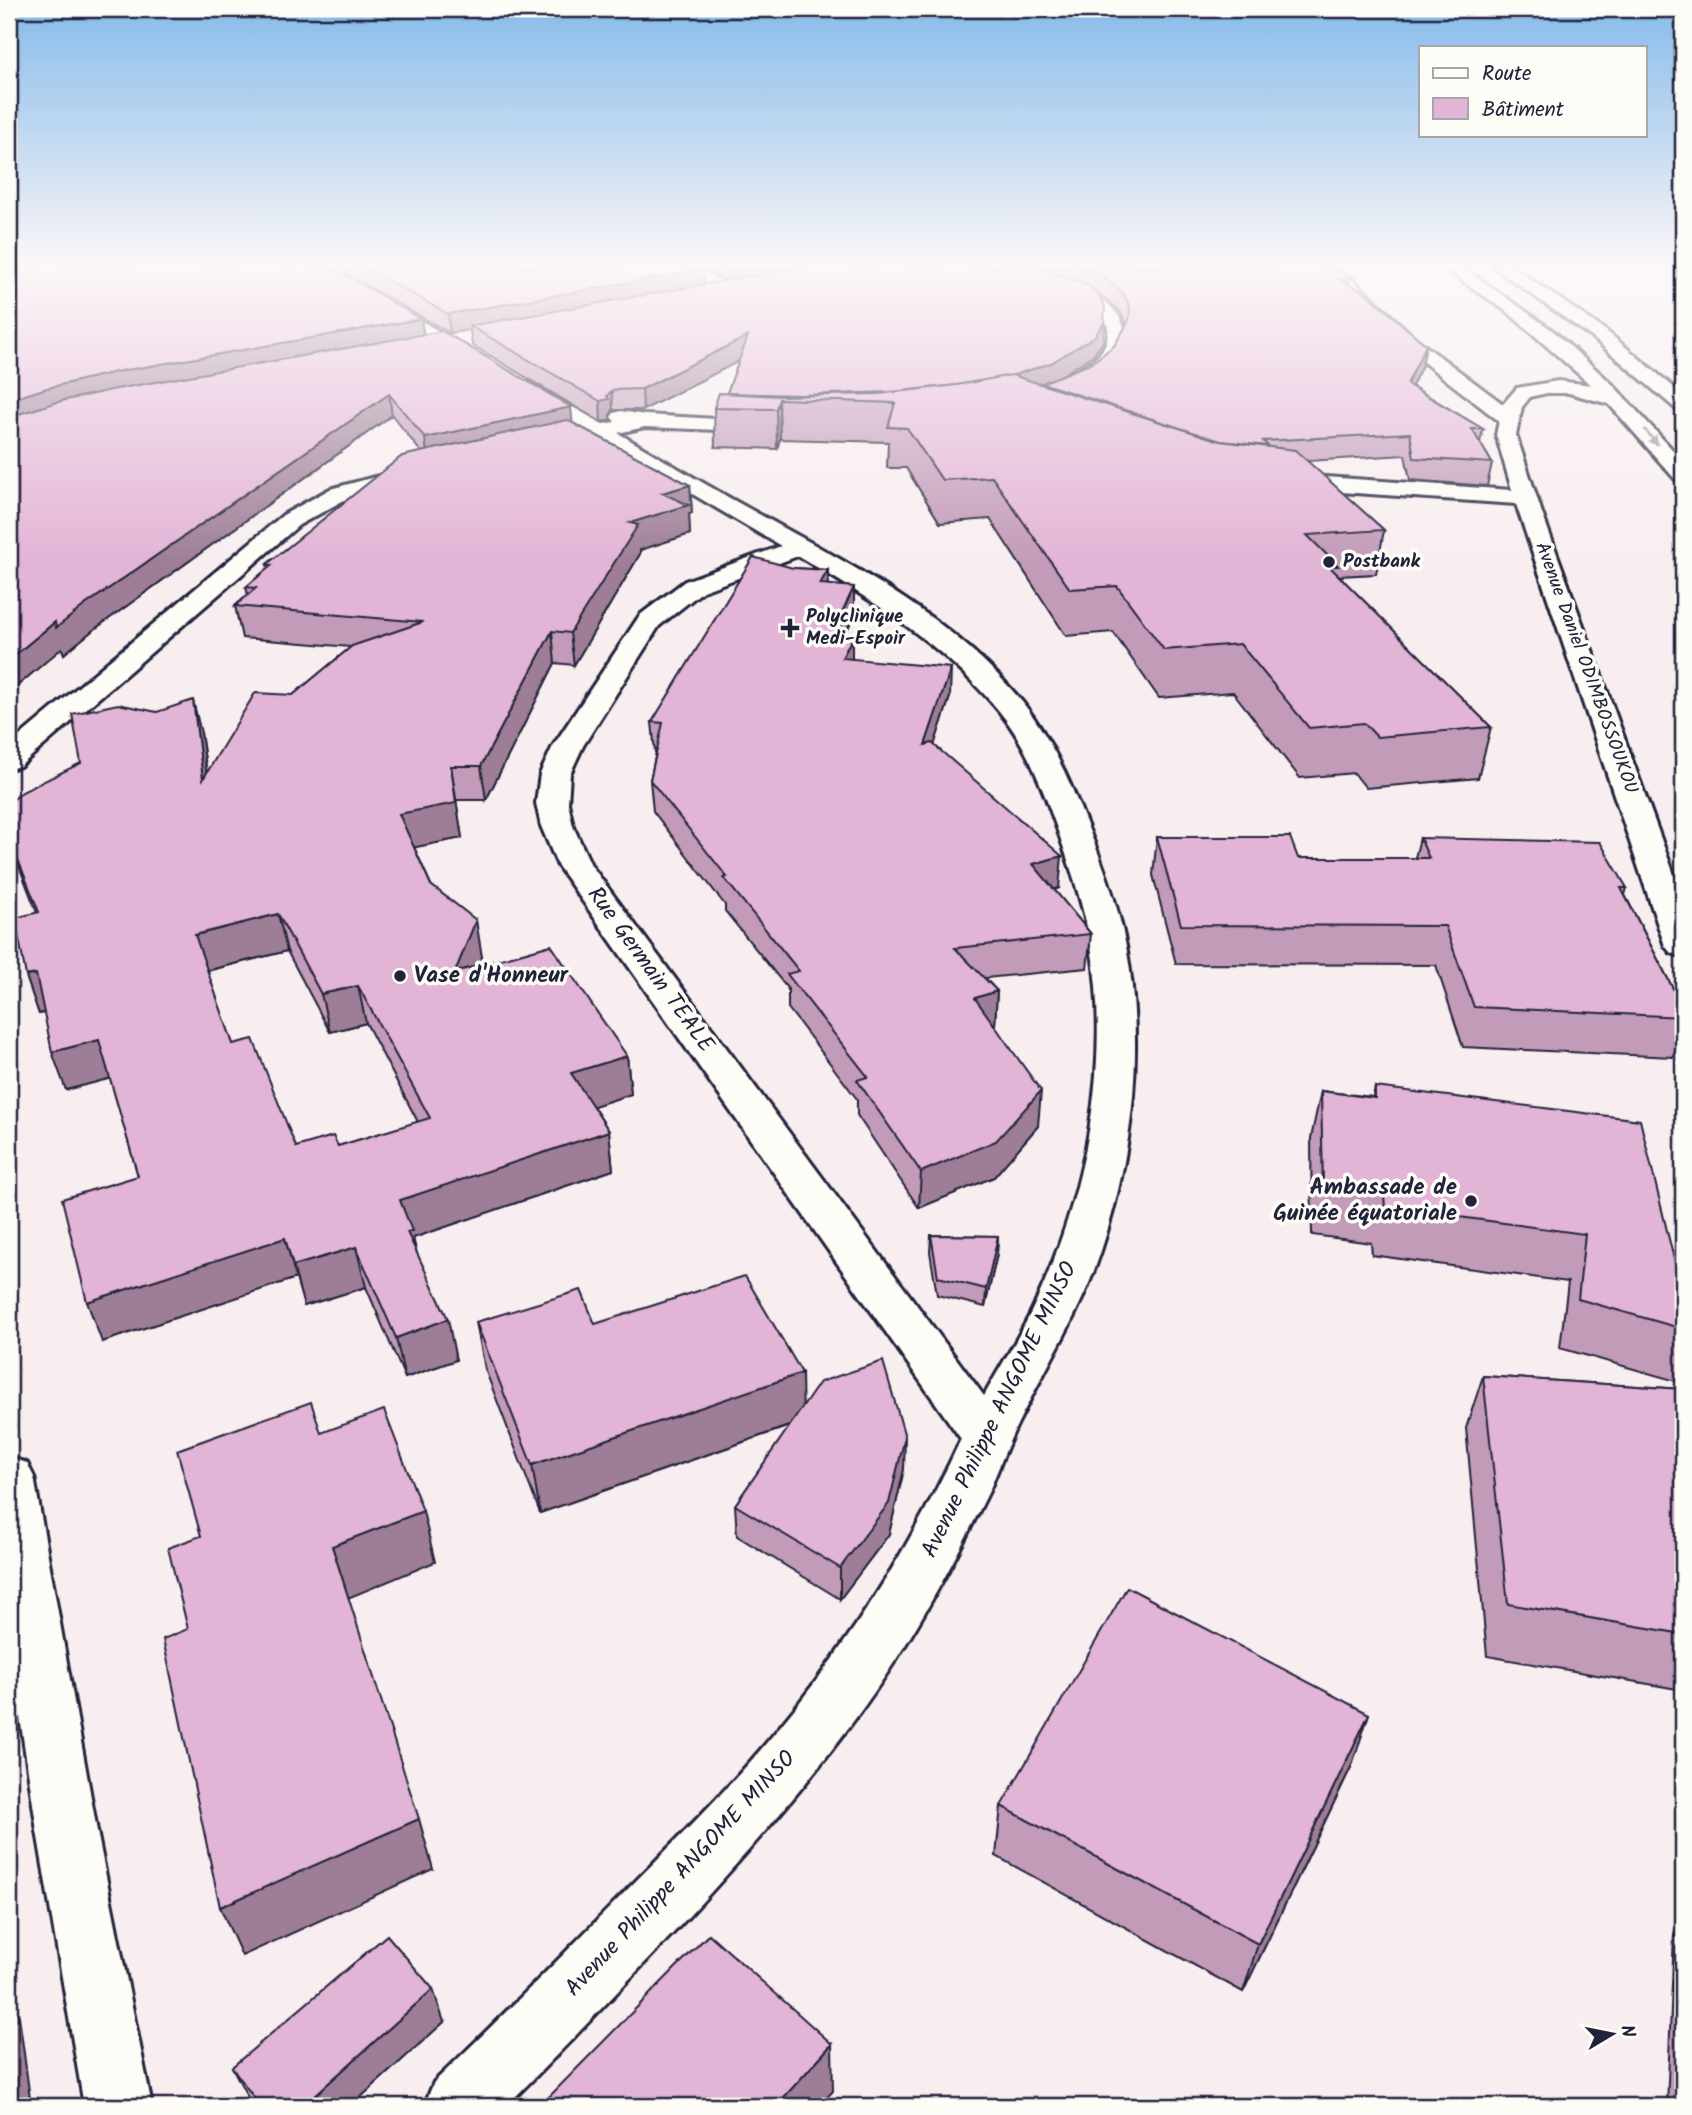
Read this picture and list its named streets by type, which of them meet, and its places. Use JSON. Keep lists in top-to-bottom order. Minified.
{"streets":{"main road":["Avenue Daniel ODIMBOSSOUKOU","Rue Germain TEALE","Avenue Philippe ANGOME MINSO"]},"crossings":[["Rue Germain TEALE","Avenue Philippe ANGOME MINSO"]],"places":{"other":["Postbank","Vase d'Honneur","Ambassade de Guinée équatoriale"],"health":["Polyclinique Medi-Espoir"]},"legend":["Route","Bâtiment"],"north":"right"}
